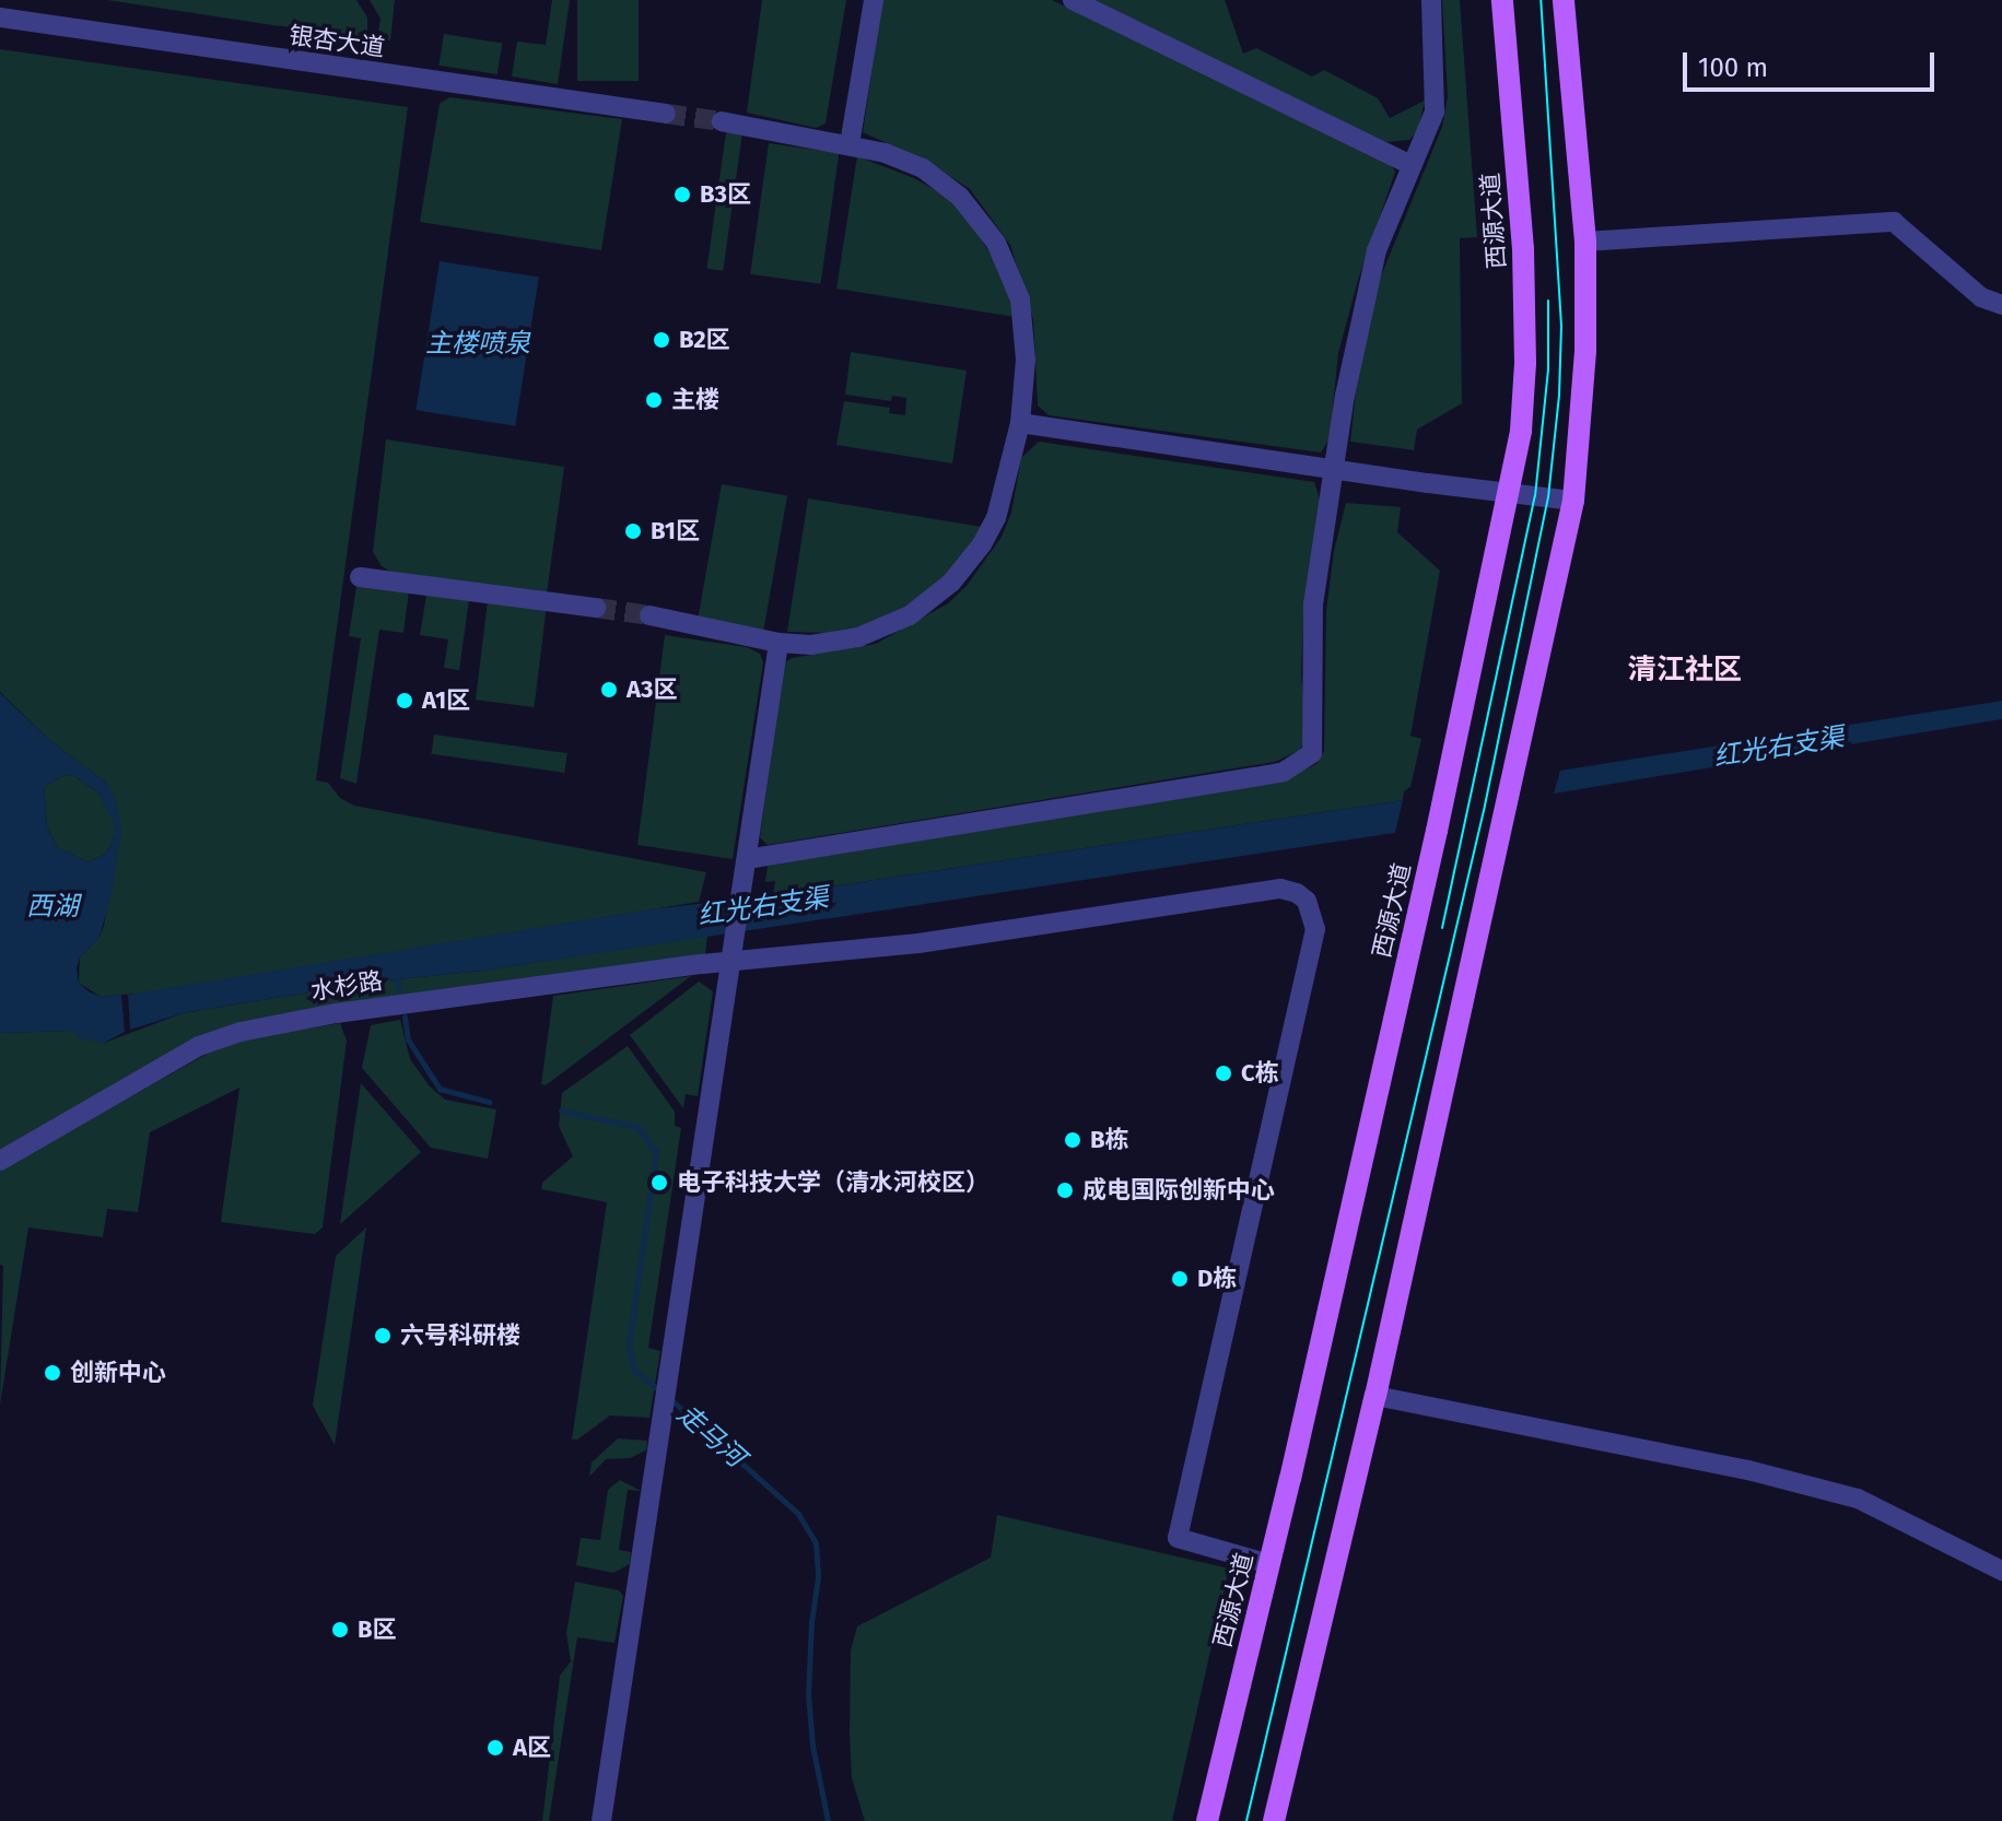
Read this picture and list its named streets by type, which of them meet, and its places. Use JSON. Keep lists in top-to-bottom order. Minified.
{"streets":{"main road":["西源大道"],"street":["银杏大道","水杉路"]},"crossings":[["西源大道","水杉路"]],"districts":["清江社区"],"water":["主楼喷泉","红光右支渠","西湖","走马河"],"places":["B3区","B2区","主楼","B1区","A3区","A1区","C栋","B栋","电子科技大学（清水河校区）","成电国际创新中心","D栋","六号科研楼","创新中心","B区","A区"],"scale_bar":"100 m"}
